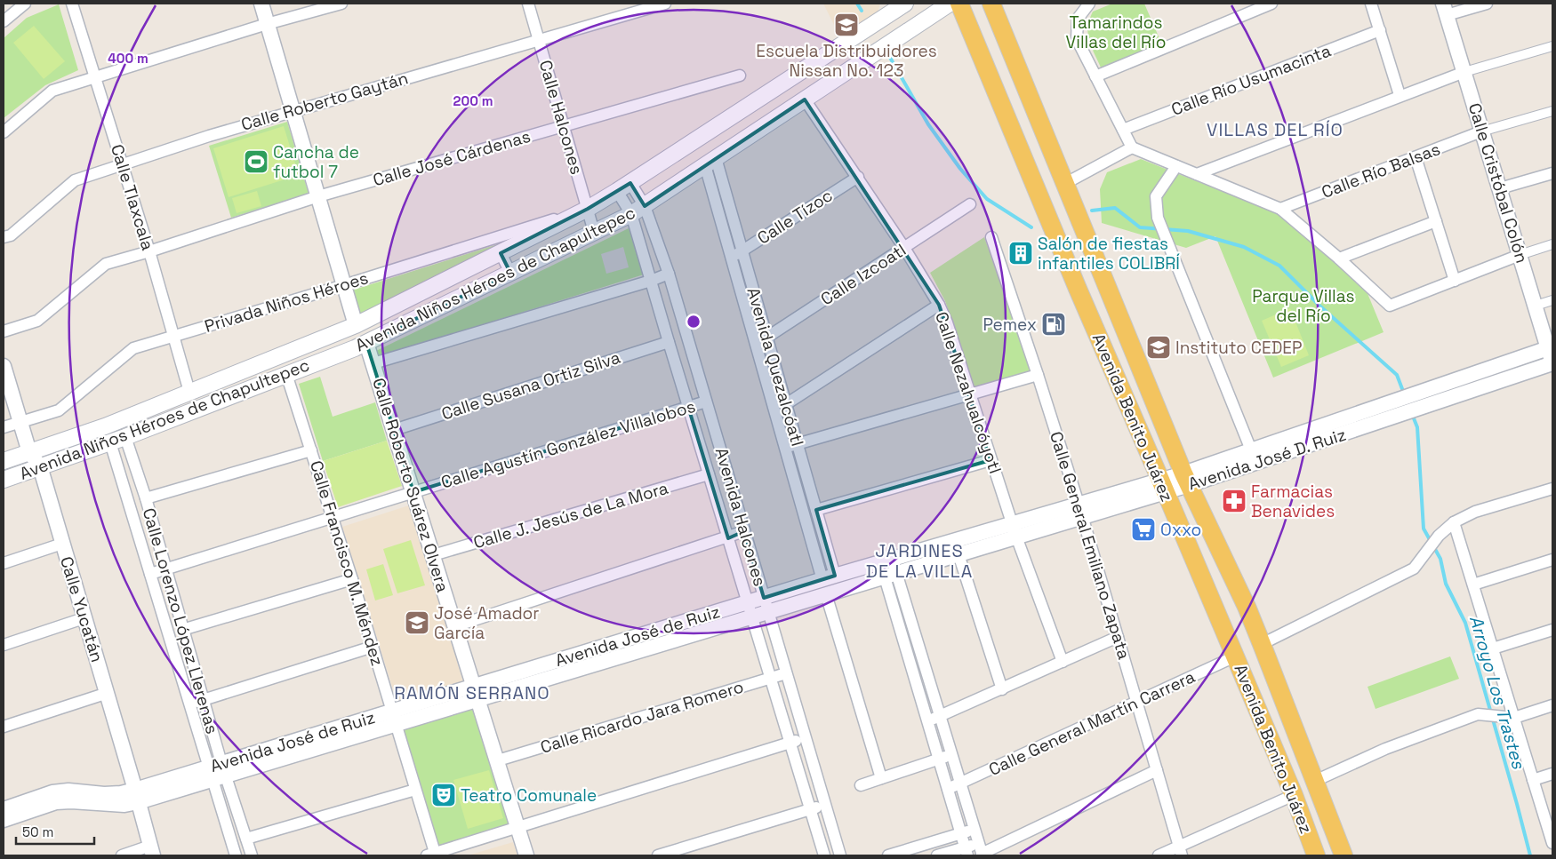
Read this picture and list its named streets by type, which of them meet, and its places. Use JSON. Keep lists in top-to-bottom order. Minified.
{"streets":{"main road":["Avenida Niños Héroes de Chapultepec","Avenida Benito Juárez"],"street":["Calle Río Usumacinta","Calle Roberto Gaytán","Calle Halcones","Calle José Cárdenas","Calle Río Balsas","Calle Cristóbal Colón","Calle Tlaxcala","Calle Tízoc","Calle Izcoatl","Privada Niños Héroes","Avenida Quezalcóatl","Calle Susana Ortiz Silva","Calle Nezahualcóyotl","Calle Agustín González Villalobos","Avenida José D. Ruiz","Calle Roberto Suárez Olvera","Calle J. Jesús de La Mora","Avenida Halcones","Calle General Emiliano Zapata","Calle Francisco M. Méndez","Calle Yucatán","Calle Lorenzo López Llerenas","Avenida José de Ruiz","Calle Ricardo Jara Romero","Calle General Martín Carrera"]},"crossings":[["Calle Roberto Gaytán","Calle Halcones"],["Calle Roberto Gaytán","Calle Tlaxcala"],["Calle Halcones","Calle José Cárdenas"],["Calle Halcones","Avenida Niños Héroes de Chapultepec"],["Calle Halcones","Privada Niños Héroes"],["Calle José Cárdenas","Calle Tlaxcala"],["Calle Río Balsas","Calle Cristóbal Colón"],["Calle Cristóbal Colón","Avenida José D. Ruiz"],["Calle Tlaxcala","Avenida Niños Héroes de Chapultepec"],["Calle Tlaxcala","Privada Niños Héroes"],["Calle Tízoc","Avenida Quezalcóatl"],["Calle Tízoc","Calle Nezahualcóyotl"],["Calle Izcoatl","Avenida Quezalcóatl"],["Calle Izcoatl","Calle Nezahualcóyotl"],["Avenida Niños Héroes de Chapultepec","Privada Niños Héroes"],["Avenida Niños Héroes de Chapultepec","Avenida Quezalcóatl"],["Avenida Niños Héroes de Chapultepec","Calle Nezahualcóyotl"],["Avenida Niños Héroes de Chapultepec","Calle Roberto Suárez Olvera"],["Avenida Niños Héroes de Chapultepec","Avenida Halcones"],["Avenida Niños Héroes de Chapultepec","Calle Francisco M. Méndez"],["Avenida Niños Héroes de Chapultepec","Calle Yucatán"],["Avenida Niños Héroes de Chapultepec","Calle Lorenzo López Llerenas"],["Privada Niños Héroes","Calle Yucatán"],["Avenida Quezalcóatl","Avenida José D. Ruiz"],["Avenida Quezalcóatl","Avenida José de Ruiz"],["Calle Susana Ortiz Silva","Calle Roberto Suárez Olvera"],["Calle Susana Ortiz Silva","Avenida Halcones"],["Calle Nezahualcóyotl","Avenida José D. Ruiz"],["Avenida Benito Juárez","Avenida José D. Ruiz"],["Avenida Benito Juárez","Calle General Martín Carrera"],["Calle Agustín González Villalobos","Calle Roberto Suárez Olvera"],["Calle Agustín González Villalobos","Avenida Halcones"],["Calle Agustín González Villalobos","Calle Francisco M. Méndez"],["Calle Agustín González Villalobos","Calle Lorenzo López Llerenas"],["Avenida José D. Ruiz","Calle General Emiliano Zapata"],["Avenida José D. Ruiz","Avenida José de Ruiz"],["Calle Roberto Suárez Olvera","Calle J. Jesús de La Mora"],["Calle Roberto Suárez Olvera","Avenida José de Ruiz"],["Calle Roberto Suárez Olvera","Calle Ricardo Jara Romero"],["Calle J. Jesús de La Mora","Avenida Halcones"],["Avenida Halcones","Avenida José de Ruiz"],["Avenida Halcones","Calle Ricardo Jara Romero"],["Calle General Emiliano Zapata","Calle General Martín Carrera"],["Calle Francisco M. Méndez","Avenida José de Ruiz"],["Calle Yucatán","Avenida José de Ruiz"],["Calle Lorenzo López Llerenas","Avenida José de Ruiz"]],"districts":["VILLAS DEL RÍO","JARDINES DE LA VILLA","RAMÓN SERRANO"],"water":["Arroyo Los Trastes"],"parks":["Tamarindos Villas del Río","Parque Villas del Río"],"places":{"school or university":["Escuela Distribuidores Nissan No. 123","Instituto CEDEP","José Amador García"],"sports":["Cancha de futbol 7"],"building":["Salón de fiestas infantiles COLIBRÍ"],"fuel station":["Pemex"],"pharmacy":["Farmacias Benavides"],"supermarket":["Oxxo"],"theatre":["Teatro Comunale"]},"scale_bar":"50 m","rings":["400 m","200 m"]}
